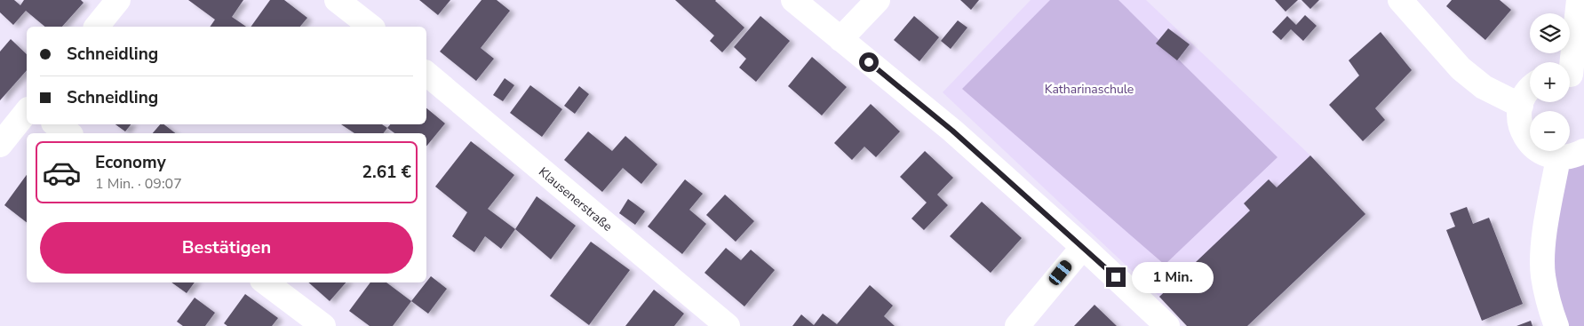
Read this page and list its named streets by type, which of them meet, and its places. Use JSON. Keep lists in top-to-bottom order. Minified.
{"streets":{"street":["Klausenerstraße"]},"parks":["Katharinaschule"],"page":{"map_buttons":["+","−"],"banner":["Schneidling","Schneidling"],"list":[{"name":"Economy","note":"1 Min. · 09:07","value":"2.61 €"}],"buttons":"Bestätigen","bubble":"1 Min."}}
